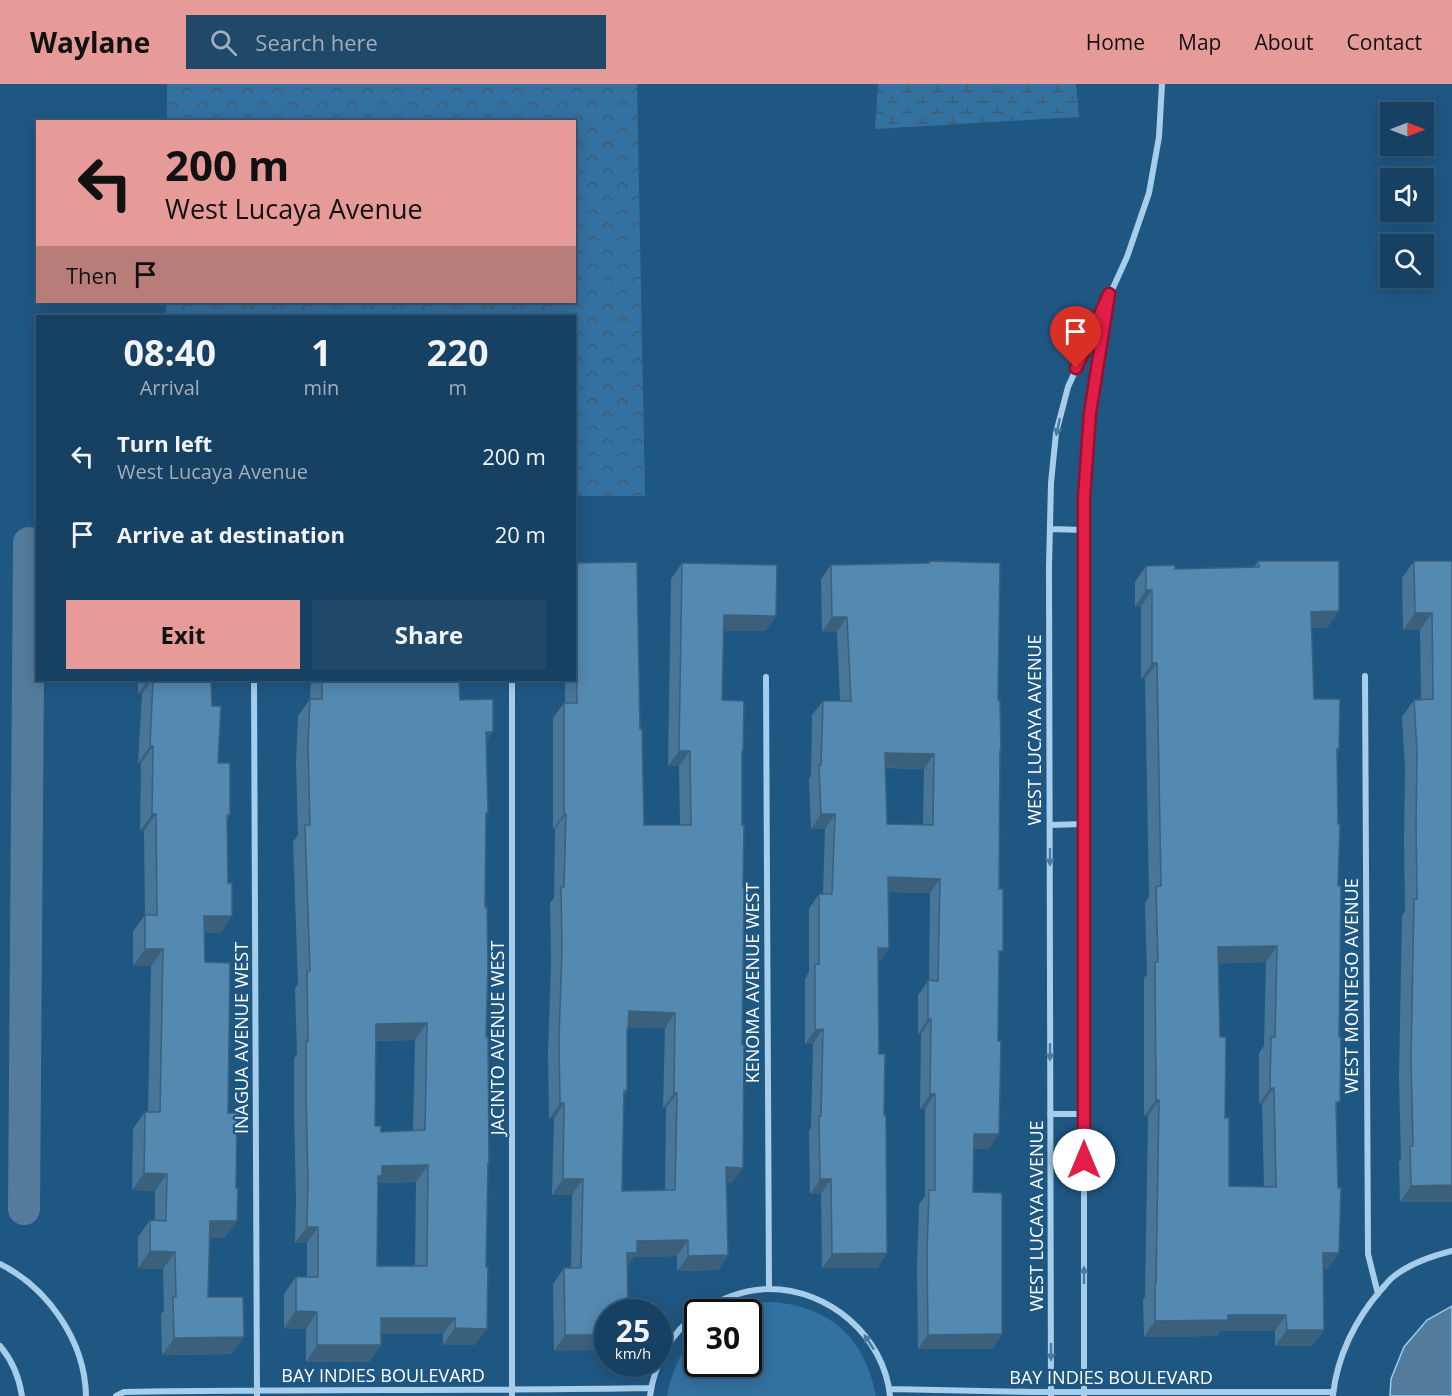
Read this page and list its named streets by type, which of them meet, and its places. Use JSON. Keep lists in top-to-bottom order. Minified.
{"streets":{"street":["WEST LUCAYA AVENUE","KENOMA AVENUE WEST","WEST MONTEGO AVENUE","INAGUA AVENUE WEST","JACINTO AVENUE WEST","BAY INDIES BOULEVARD"]},"crossings":[["WEST LUCAYA AVENUE","BAY INDIES BOULEVARD"],["KENOMA AVENUE WEST","BAY INDIES BOULEVARD"],["WEST MONTEGO AVENUE","BAY INDIES BOULEVARD"],["INAGUA AVENUE WEST","BAY INDIES BOULEVARD"],["JACINTO AVENUE WEST","BAY INDIES BOULEVARD"]],"north":"right","page":{"header":"Waylane","search":"Search here","nav":["Home","Map","About","Contact"],"turn":["200 m","West Lucaya Avenue"],"then":"Then","eta":["08:40","Arrival","1","min","220","m"],"list":[{"name":"Turn left","note":"West Lucaya Avenue","value":"200 m"},{"name":"Arrive at destination","value":"20 m"}],"buttons":["Exit","Share"],"speed":"25 km/h","limit":"30"}}
